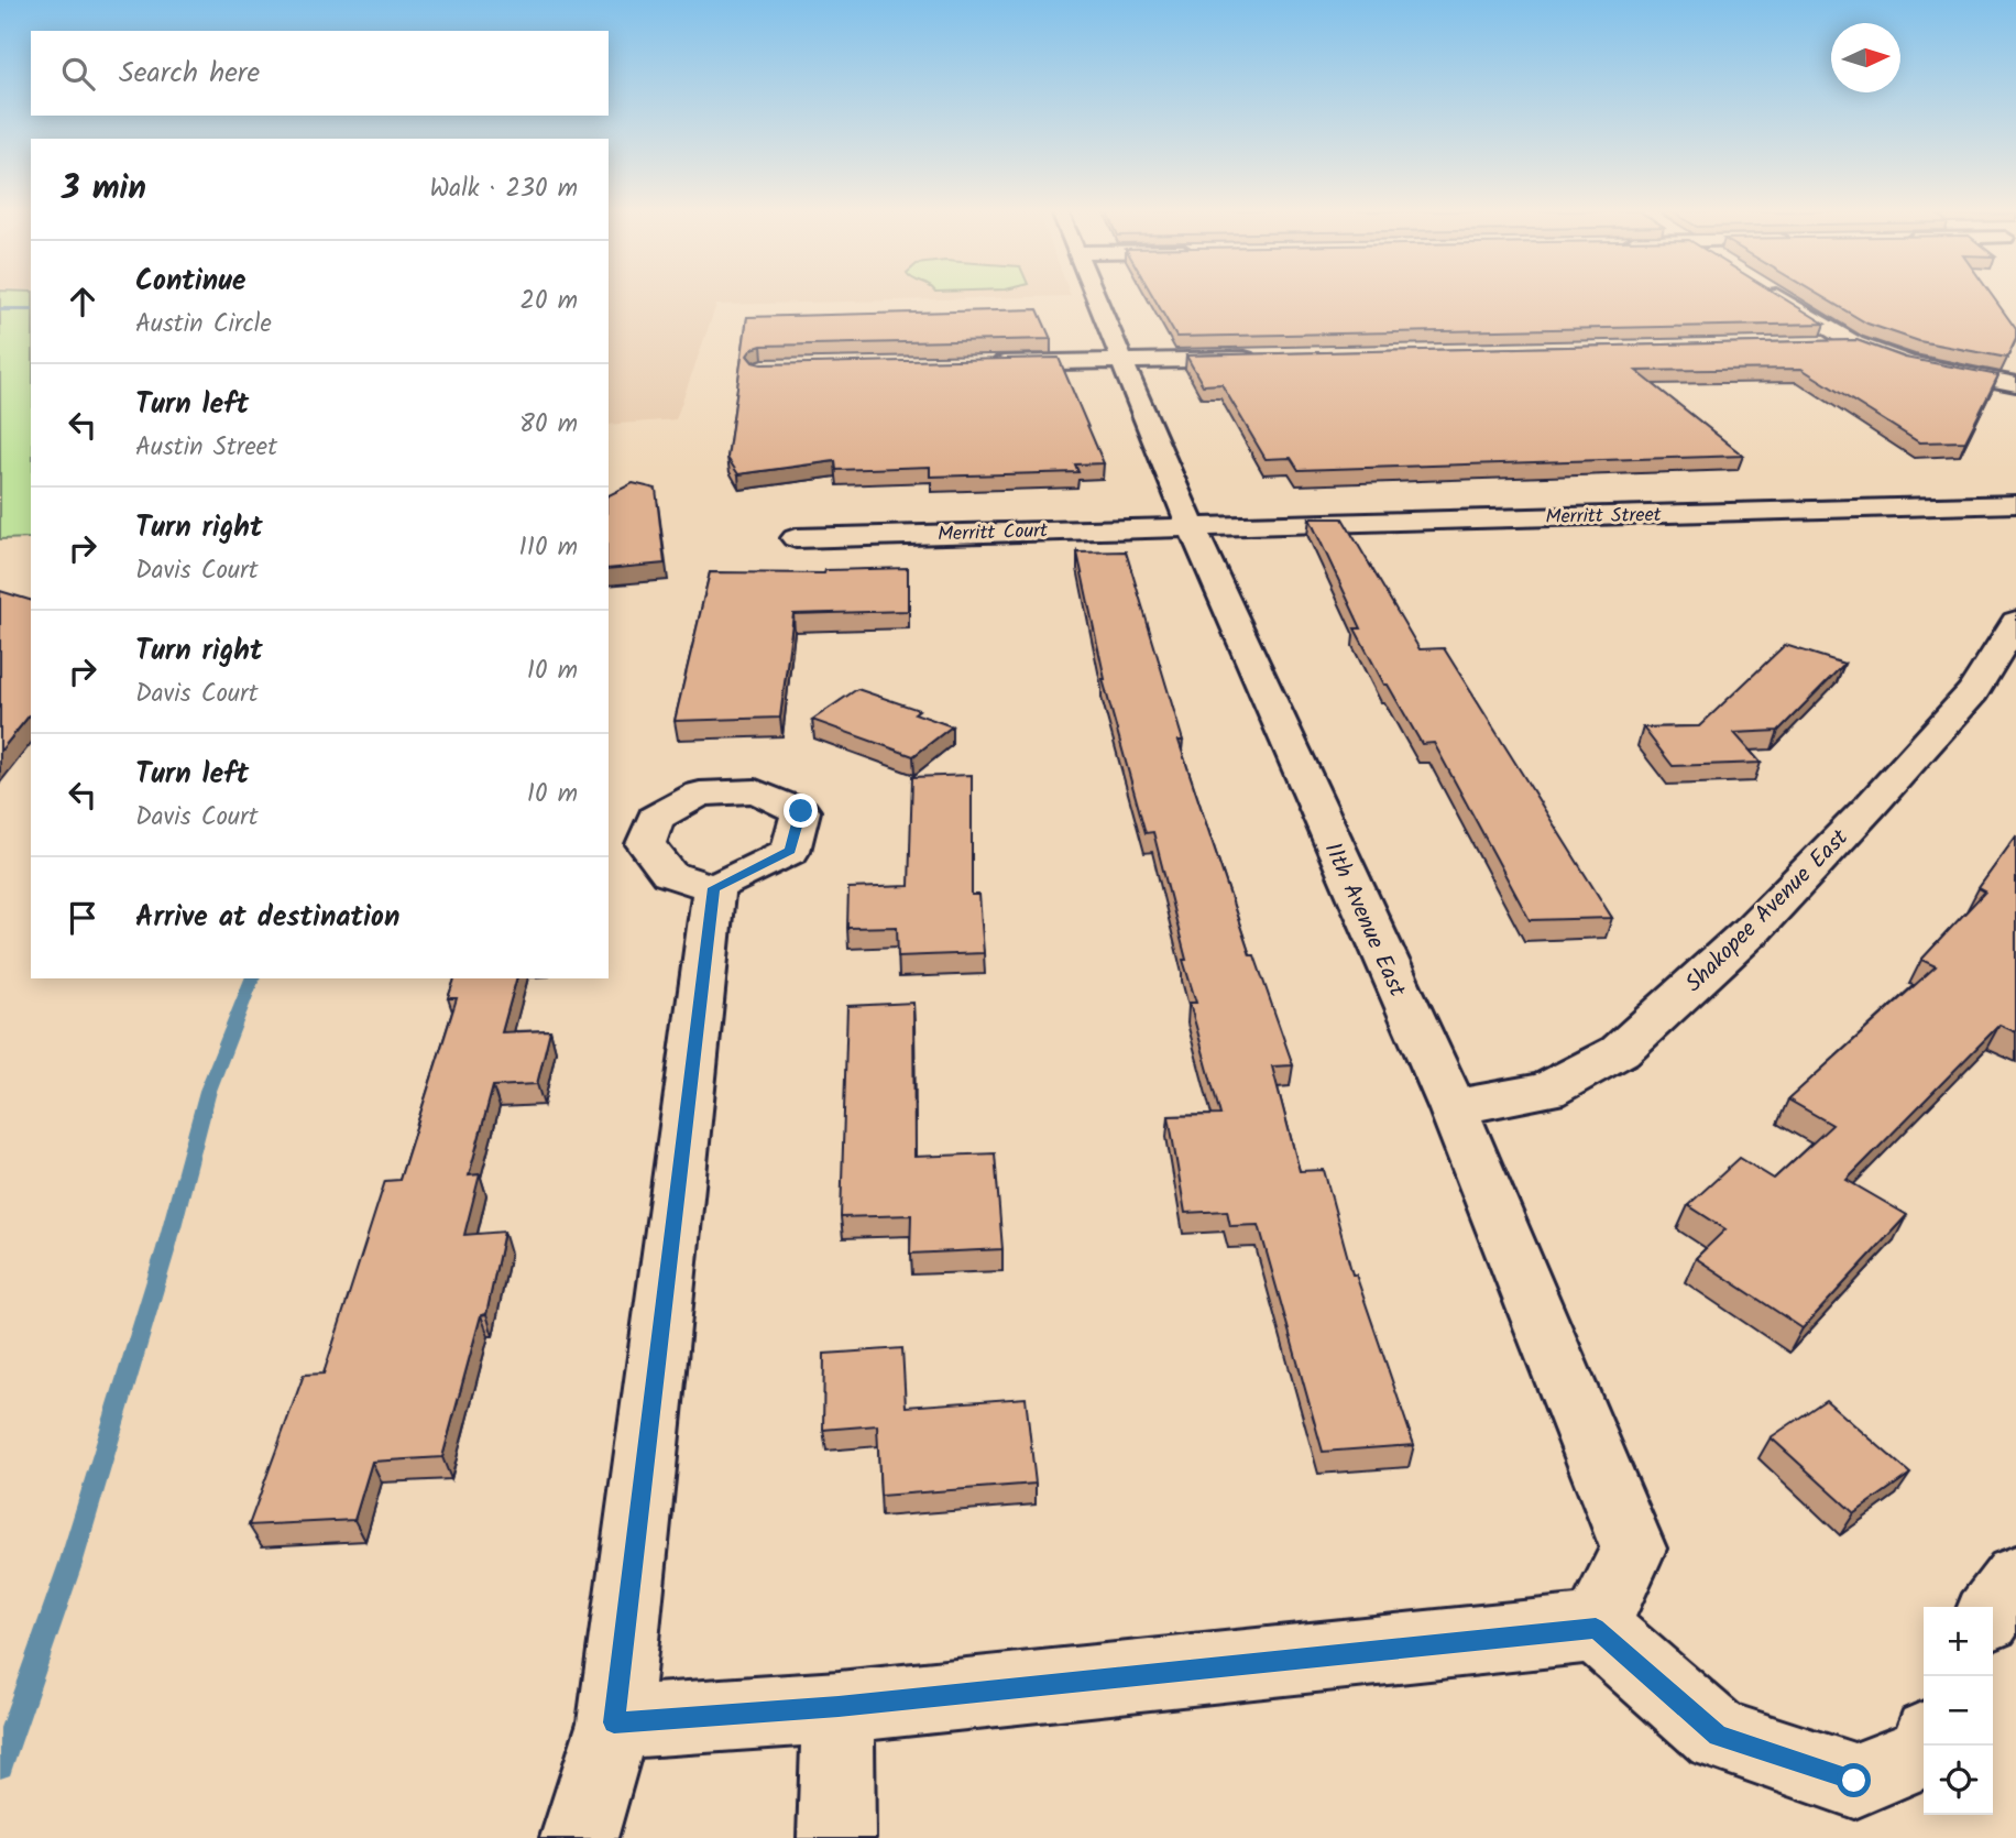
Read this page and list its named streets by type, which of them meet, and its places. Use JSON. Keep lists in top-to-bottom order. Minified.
{"streets":{"street":["Merritt Street","Merritt Court","Shakopee Avenue East","11th Avenue East"]},"crossings":[["Merritt Street","Merritt Court"],["Merritt Street","11th Avenue East"],["Merritt Court","11th Avenue East"],["Shakopee Avenue East","11th Avenue East"]],"north":"right","page":{"search":"Search here","heading":["3 min","Walk · 230 m"],"list":[["Continue","Austin Circle","20 m"],["Turn left","Austin Street","80 m"],["Turn right","Davis Court","110 m"],["Turn right","Davis Court","10 m"],["Turn left","Davis Court","10 m"],"Arrive at destination"],"map_buttons":["+","−"]}}
